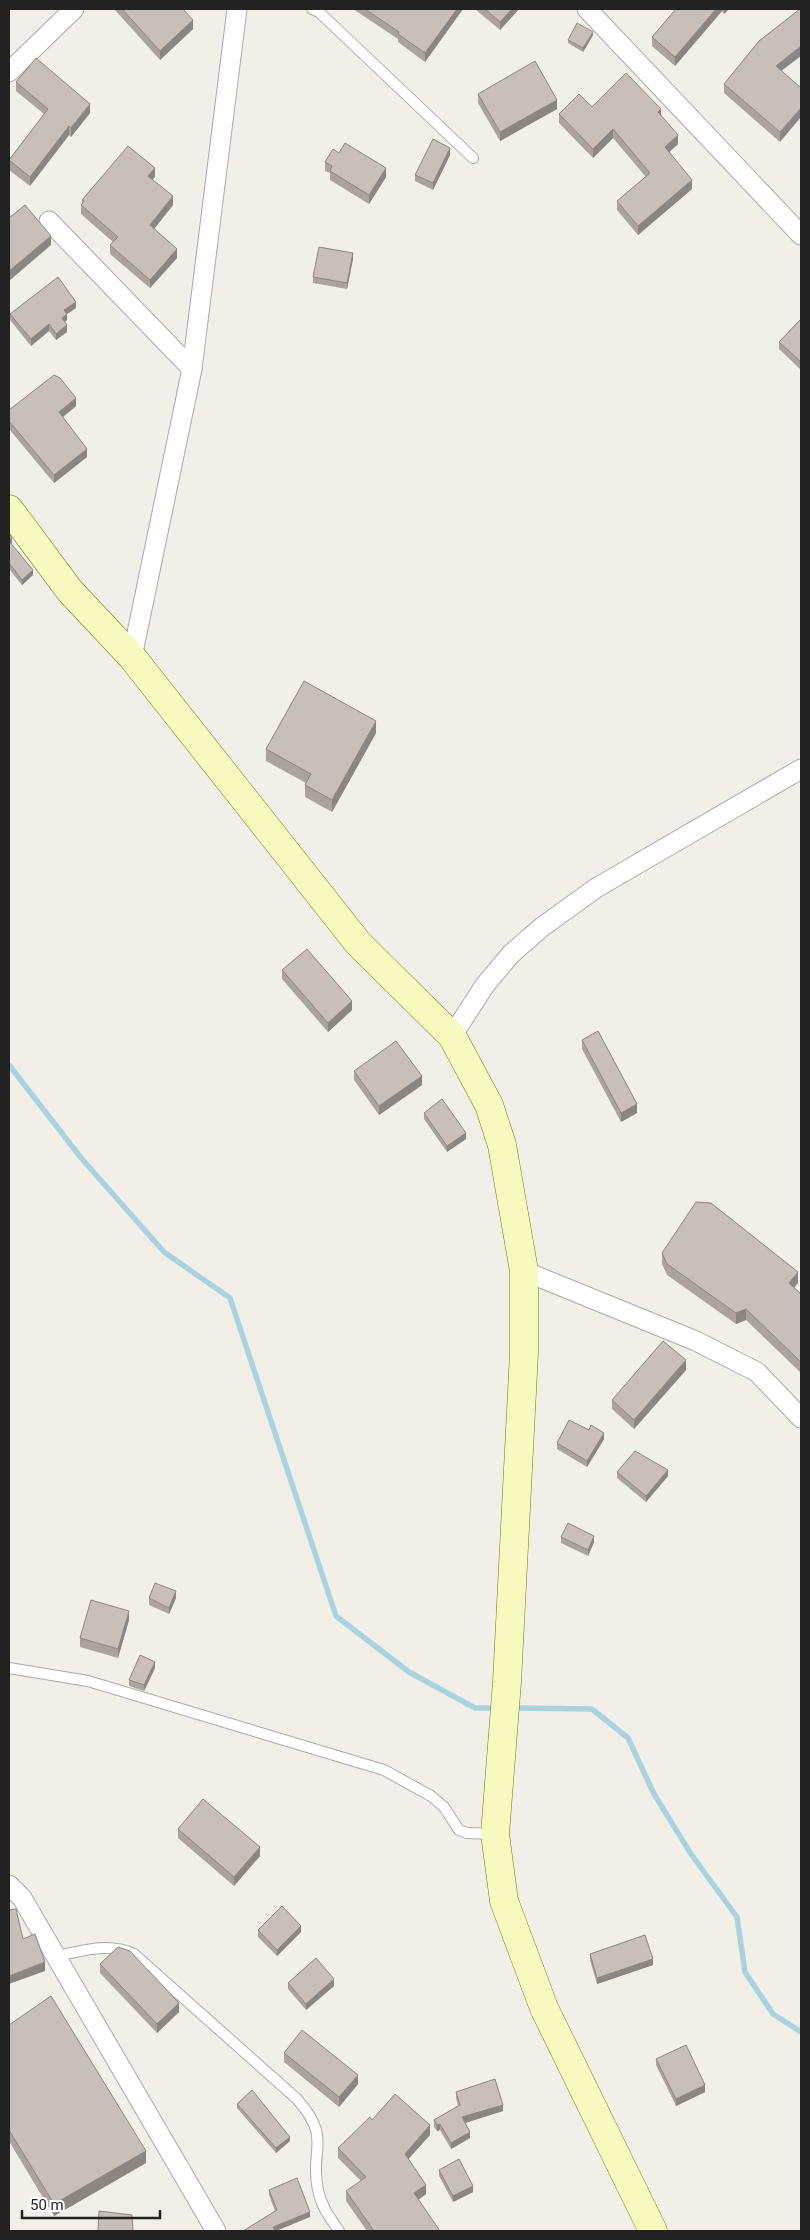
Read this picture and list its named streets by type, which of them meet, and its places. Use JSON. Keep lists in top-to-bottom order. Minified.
{"scale_bar":"50 m"}
